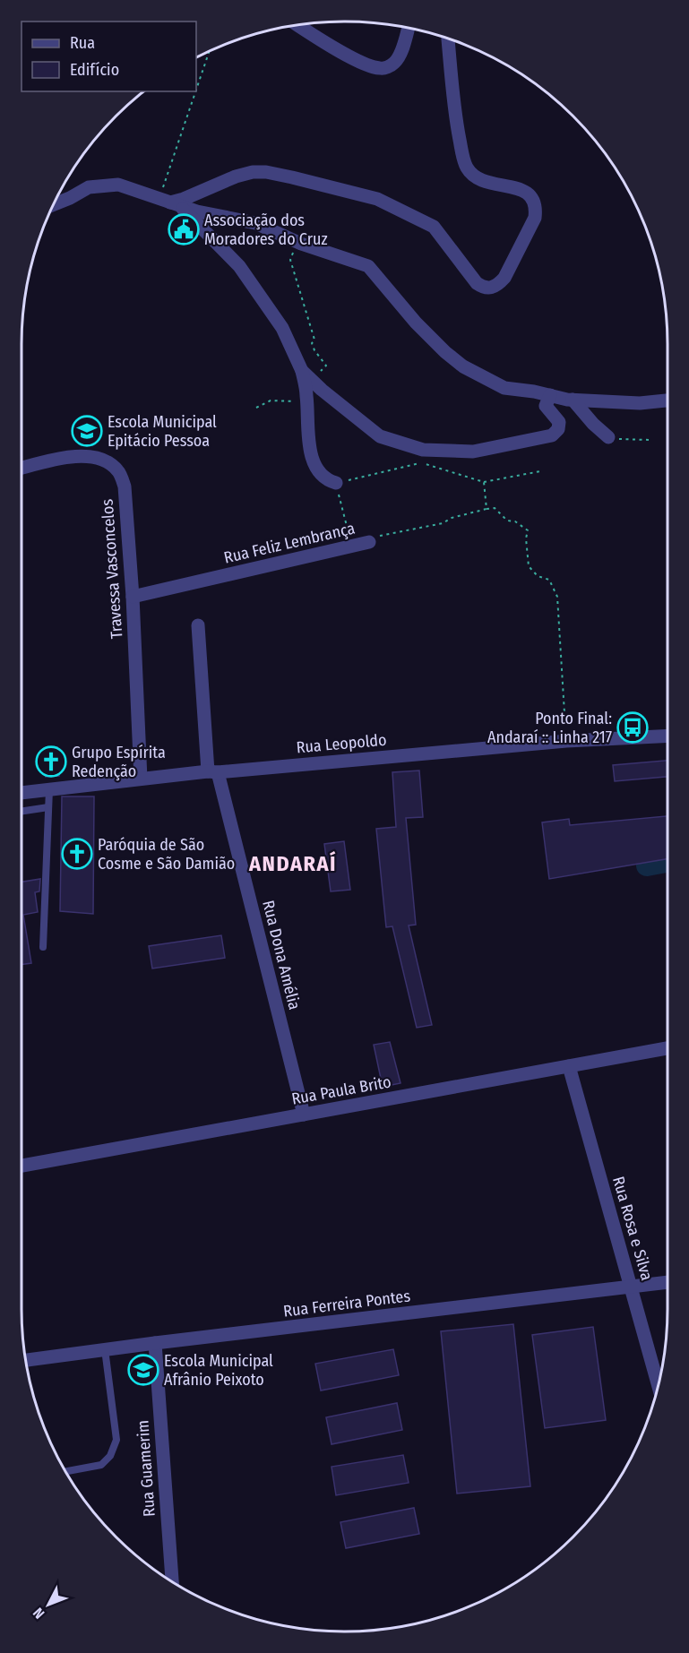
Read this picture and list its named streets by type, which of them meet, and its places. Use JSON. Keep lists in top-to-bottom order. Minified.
{"streets":{"street":["Rua Feliz Lembrança","Travessa Vasconcelos","Rua Leopoldo","Rua Dona Amélia","Rua Paula Brito","Rua Rosa e Silva","Rua Ferreira Pontes","Rua Guamerim"]},"crossings":[["Rua Feliz Lembrança","Travessa Vasconcelos"],["Travessa Vasconcelos","Rua Leopoldo"],["Rua Leopoldo","Rua Dona Amélia"],["Rua Dona Amélia","Rua Paula Brito"],["Rua Paula Brito","Rua Rosa e Silva"],["Rua Rosa e Silva","Rua Ferreira Pontes"],["Rua Ferreira Pontes","Rua Guamerim"]],"districts":["ANDARAÍ"],"places":{"public building":["Associação dos Moradores do Cruz"],"school or university":["Escola Municipal Epitácio Pessoa","Escola Municipal Afrânio Peixoto"],"bus stop":["Ponto Final: Andaraí :: Linha 217"],"church":["Grupo Espírita Redenção","Paróquia de São Cosme e São Damião"]},"legend":["Rua","Edifício"],"north":"bottom left"}
